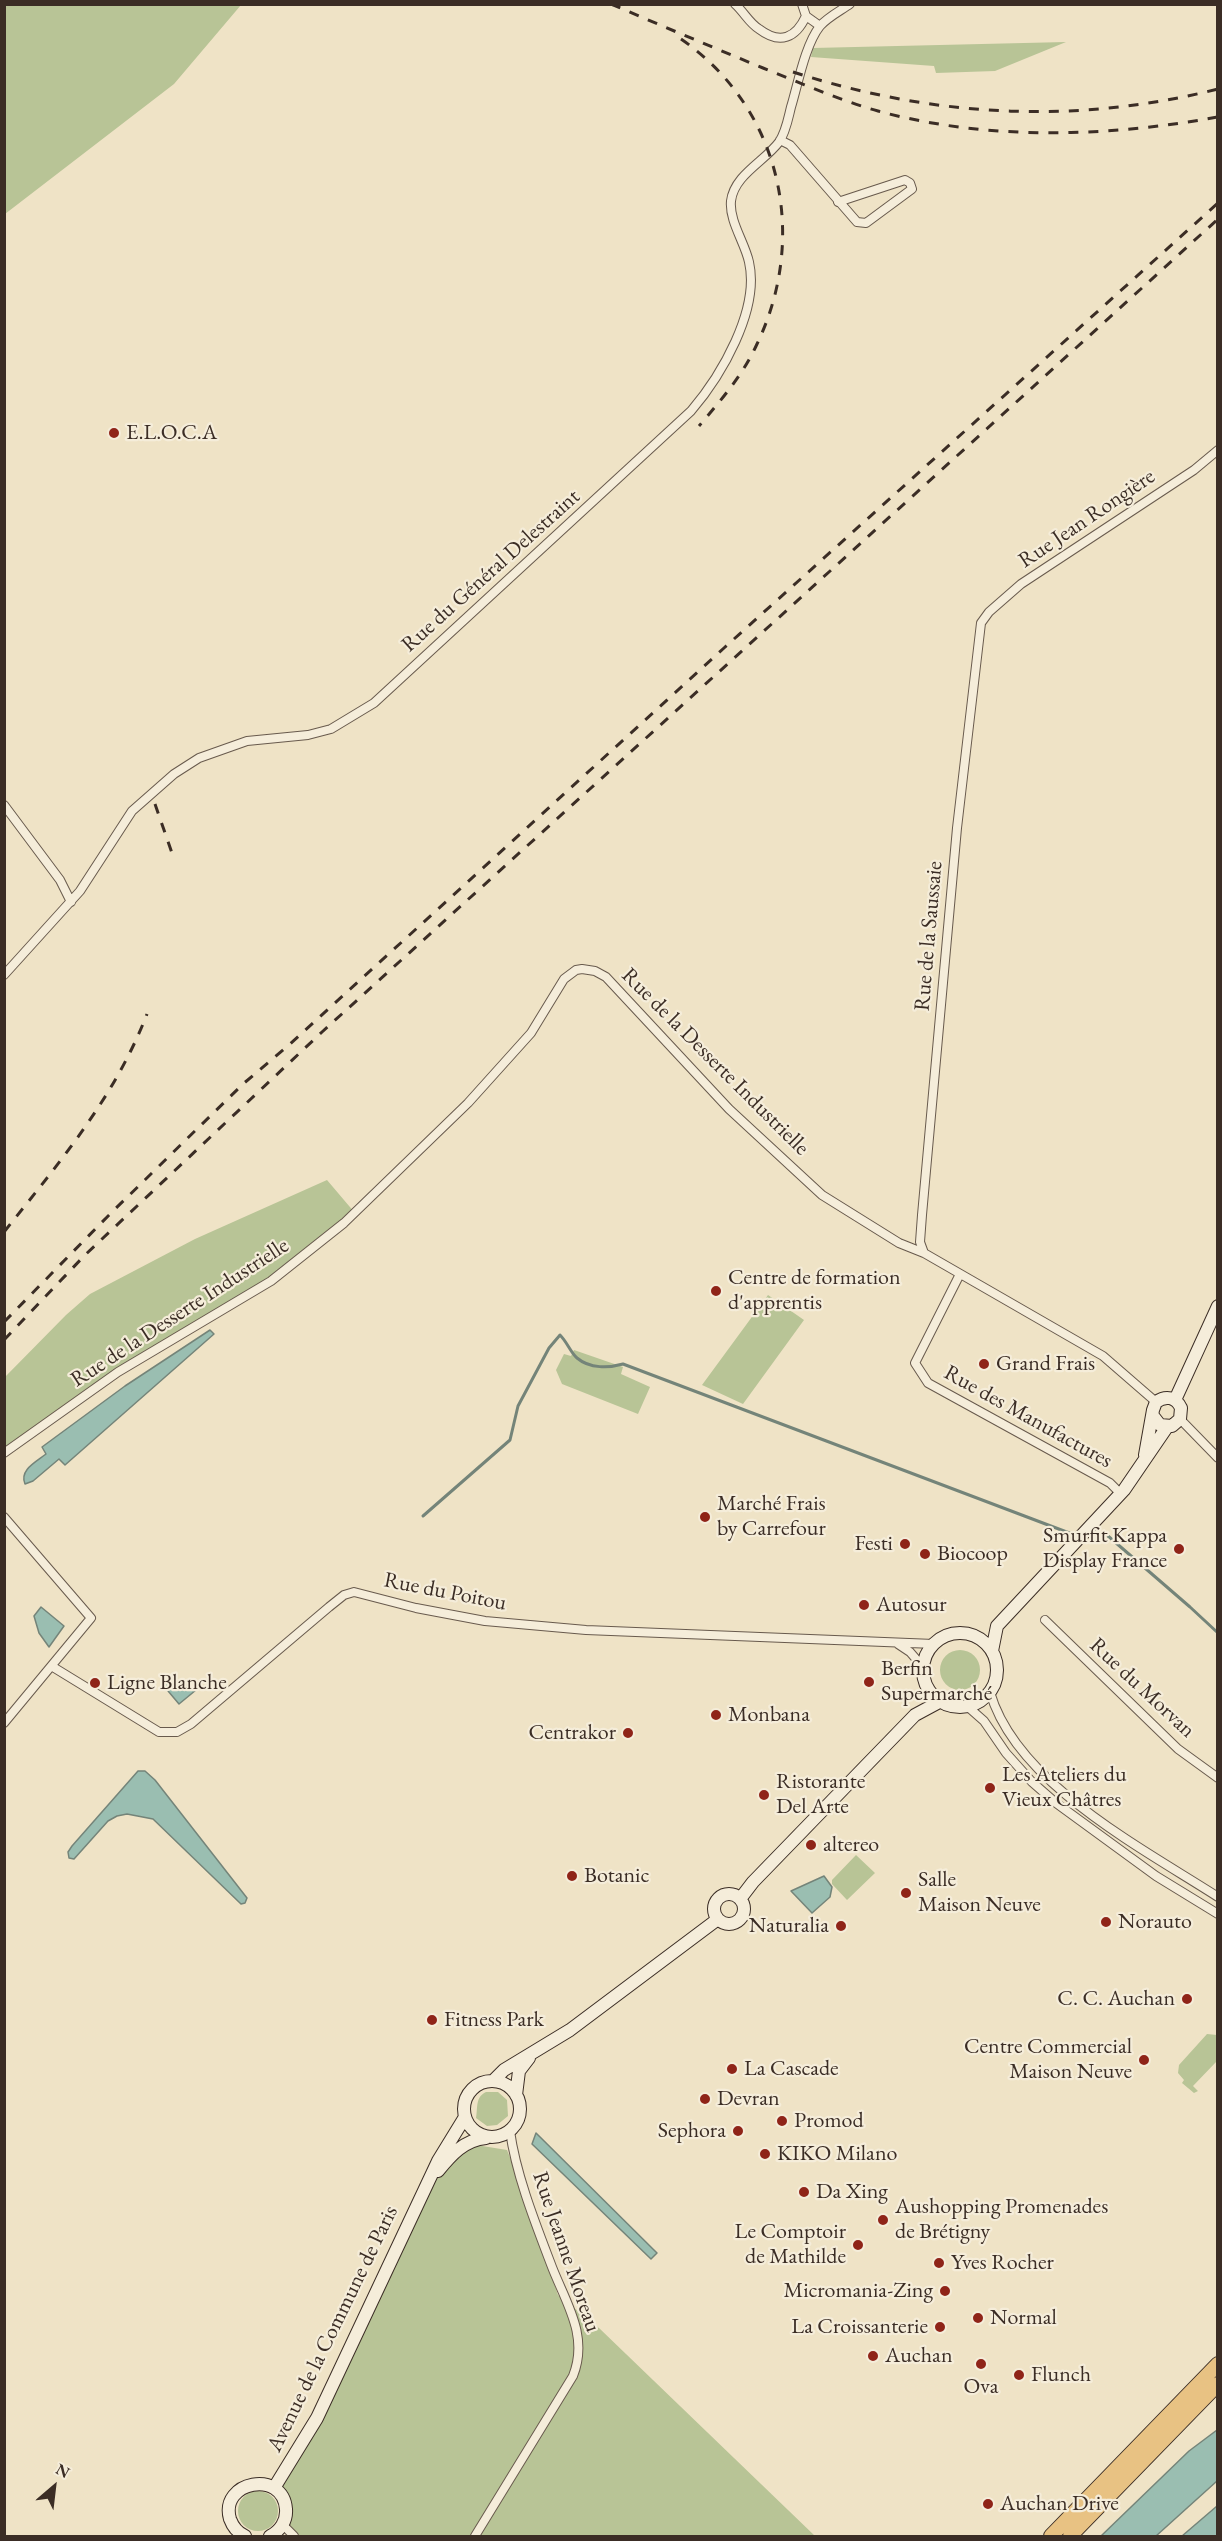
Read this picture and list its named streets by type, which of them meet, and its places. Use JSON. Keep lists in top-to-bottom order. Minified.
{"streets":{"street":["Rue Jean Rongière","Rue du Général Delestraint","Rue de la Saussaie","Rue de la Desserte Industrielle","Rue des Manufactures","Rue du Poitou","Rue du Morvan","Rue Jeanne Moreau","Avenue de la Commune de Paris"]},"crossings":[["Rue Jean Rongière","Rue de la Saussaie"],["Rue de la Saussaie","Rue de la Desserte Industrielle"],["Rue de la Desserte Industrielle","Rue des Manufactures"],["Rue Jeanne Moreau","Avenue de la Commune de Paris"]],"places":["E.L.O.C.A","Centre de formation d'apprentis","Grand Frais","Marché Frais by Carrefour","Festi","Smurfit Kappa Display France","Biocoop","Autosur","Berfin Supermarché","Ligne Blanche","Monbana","Centrakor","Les Ateliers du Vieux Châtres","Ristorante Del Arte","altereo","Botanic","Salle Maison Neuve","Norauto","Naturalia","C. C. Auchan","Fitness Park","Centre Commercial Maison Neuve","La Cascade","Devran","Promod","Sephora","KIKO Milano","Da Xing","Aushopping Promenades de Brétigny","Le Comptoir de Mathilde","Yves Rocher","Micromania-Zing","Normal","La Croissanterie","Auchan","Ova","Flunch","Auchan Drive"],"north":"top right"}
